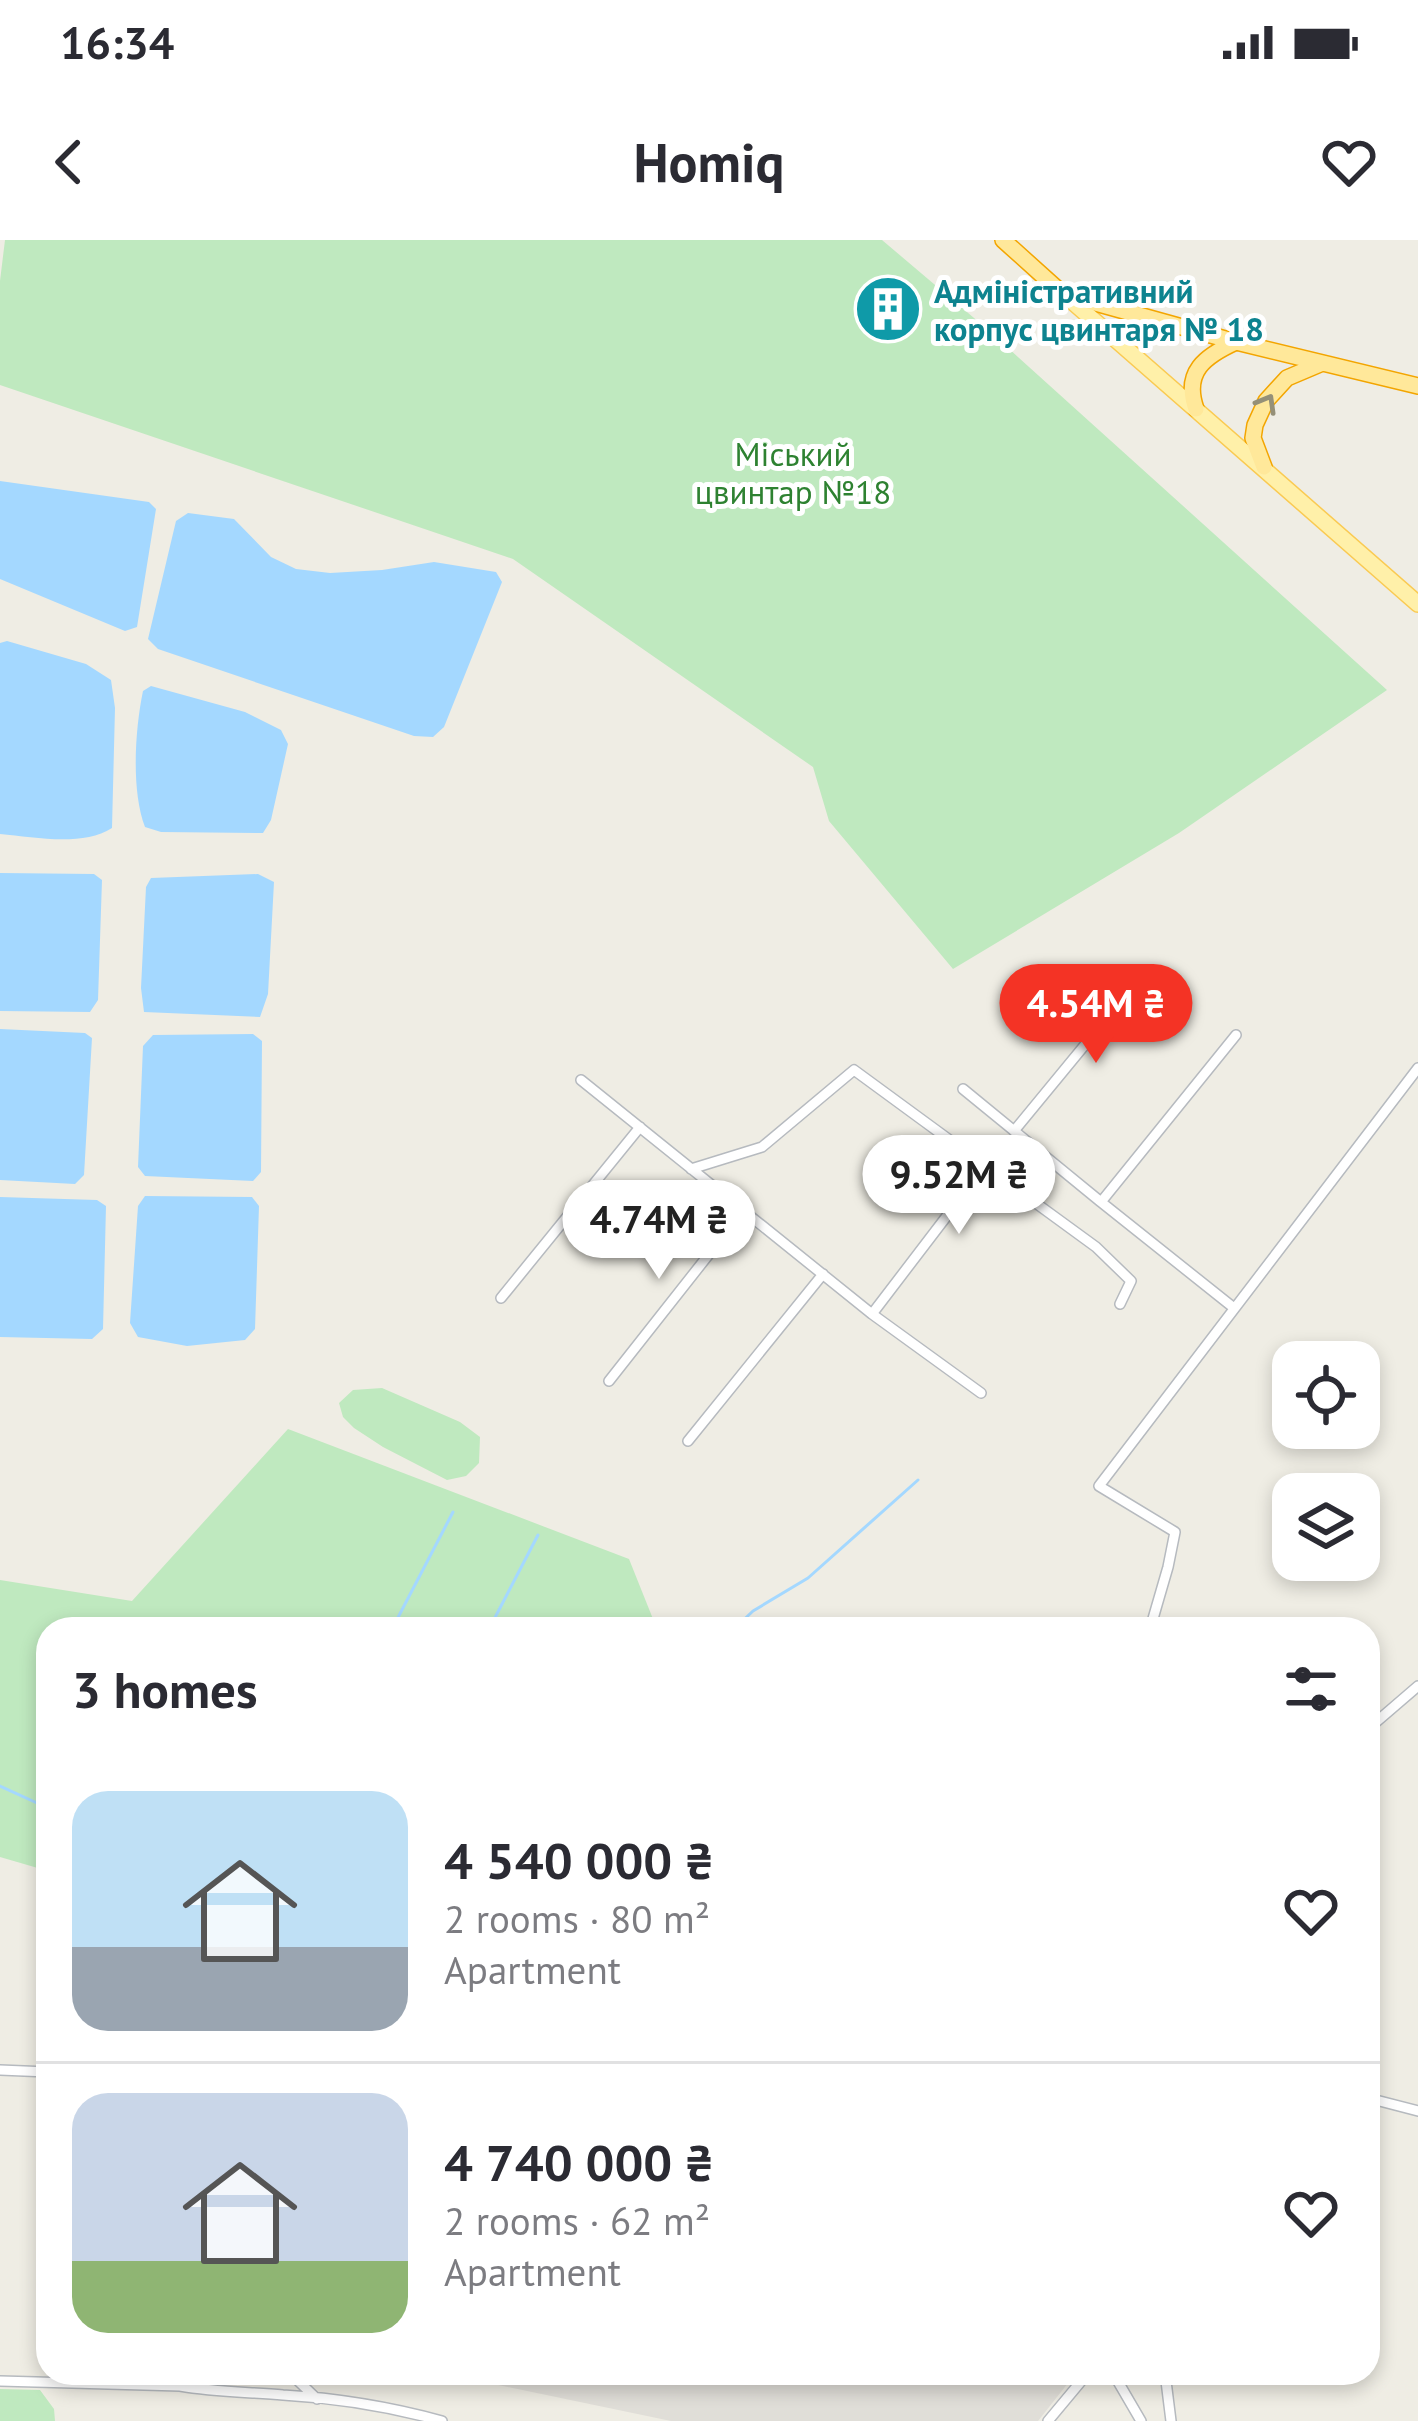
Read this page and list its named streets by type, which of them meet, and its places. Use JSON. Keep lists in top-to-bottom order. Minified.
{"parks":["Міський цвинтар №18"],"places":{"building":["Адміністративний корпус цвинтаря № 18"]},"page":{"status":"16:34","header":"Homiq","price":["4.54M ₴","9.52M ₴","4.74M ₴"],"heading":"3 homes","list":[{"name":"4 540 000 ₴","note":"2 rooms · 80 m² · Apartment"},{"name":"4 740 000 ₴","note":"2 rooms · 62 m² · Apartment"}]}}
